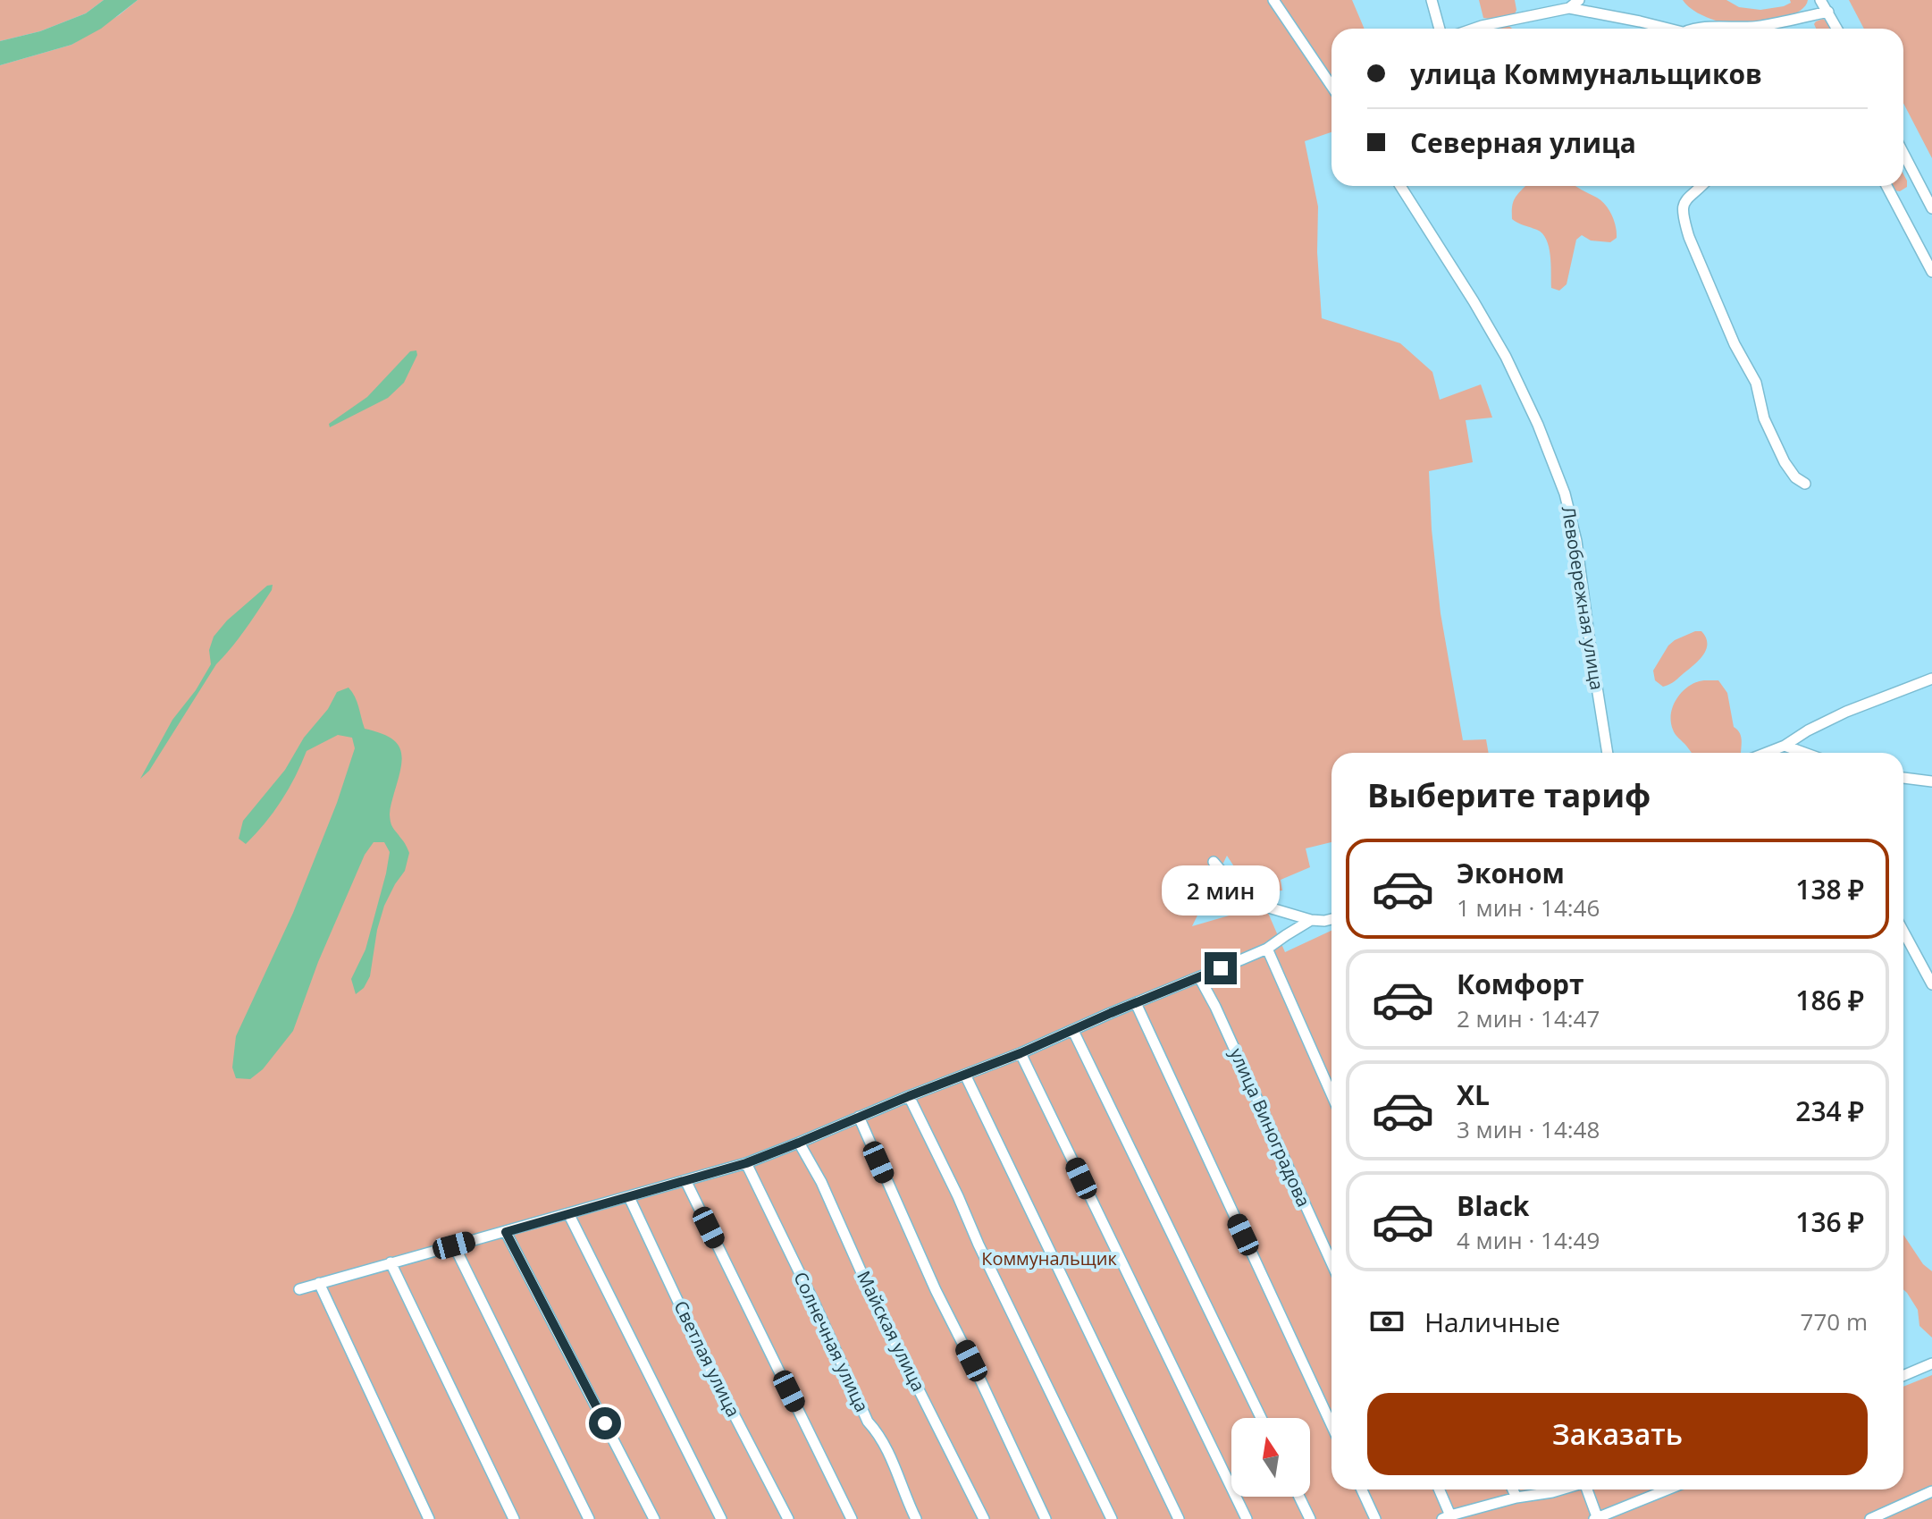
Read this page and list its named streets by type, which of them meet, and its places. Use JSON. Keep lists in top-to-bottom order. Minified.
{"streets":{"street":["Левобережная улица","улица Виноградова","Майская улица","Солнечная улица","Светлая улица"]},"parks":["Коммунальщик"],"north":"top","page":{"banner":["улица Коммунальщиков","Северная улица"],"heading":"Выберите тариф","list":[{"name":"Эконом","note":"1 мин · 14:46","value":"138 ₽"},{"name":"Комфорт","note":"2 мин · 14:47","value":"186 ₽"},{"name":"XL","note":"3 мин · 14:48","value":"234 ₽"},{"name":"Black","note":"4 мин · 14:49","value":"136 ₽"}],"bubble":"2 мин","pay":["Наличные","770 m"],"buttons":"Заказать"}}
